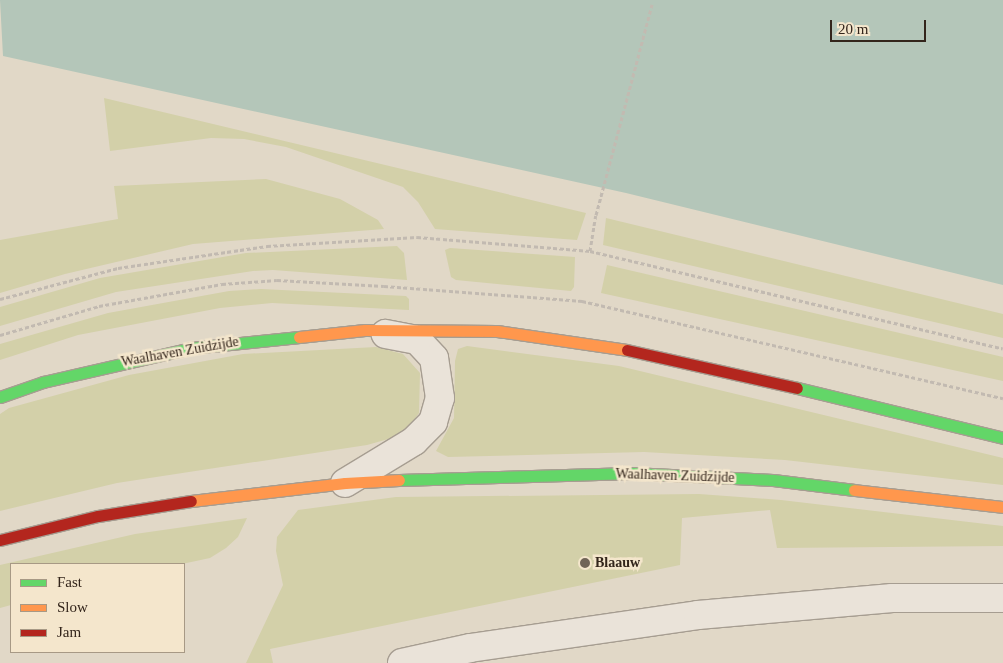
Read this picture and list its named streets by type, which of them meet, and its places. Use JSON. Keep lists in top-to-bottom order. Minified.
{"streets":{"main road":["Waalhaven Zuidzijde"]},"places":["Blaauw"],"legend":["Fast","Slow","Jam"],"scale_bar":"20 m"}
